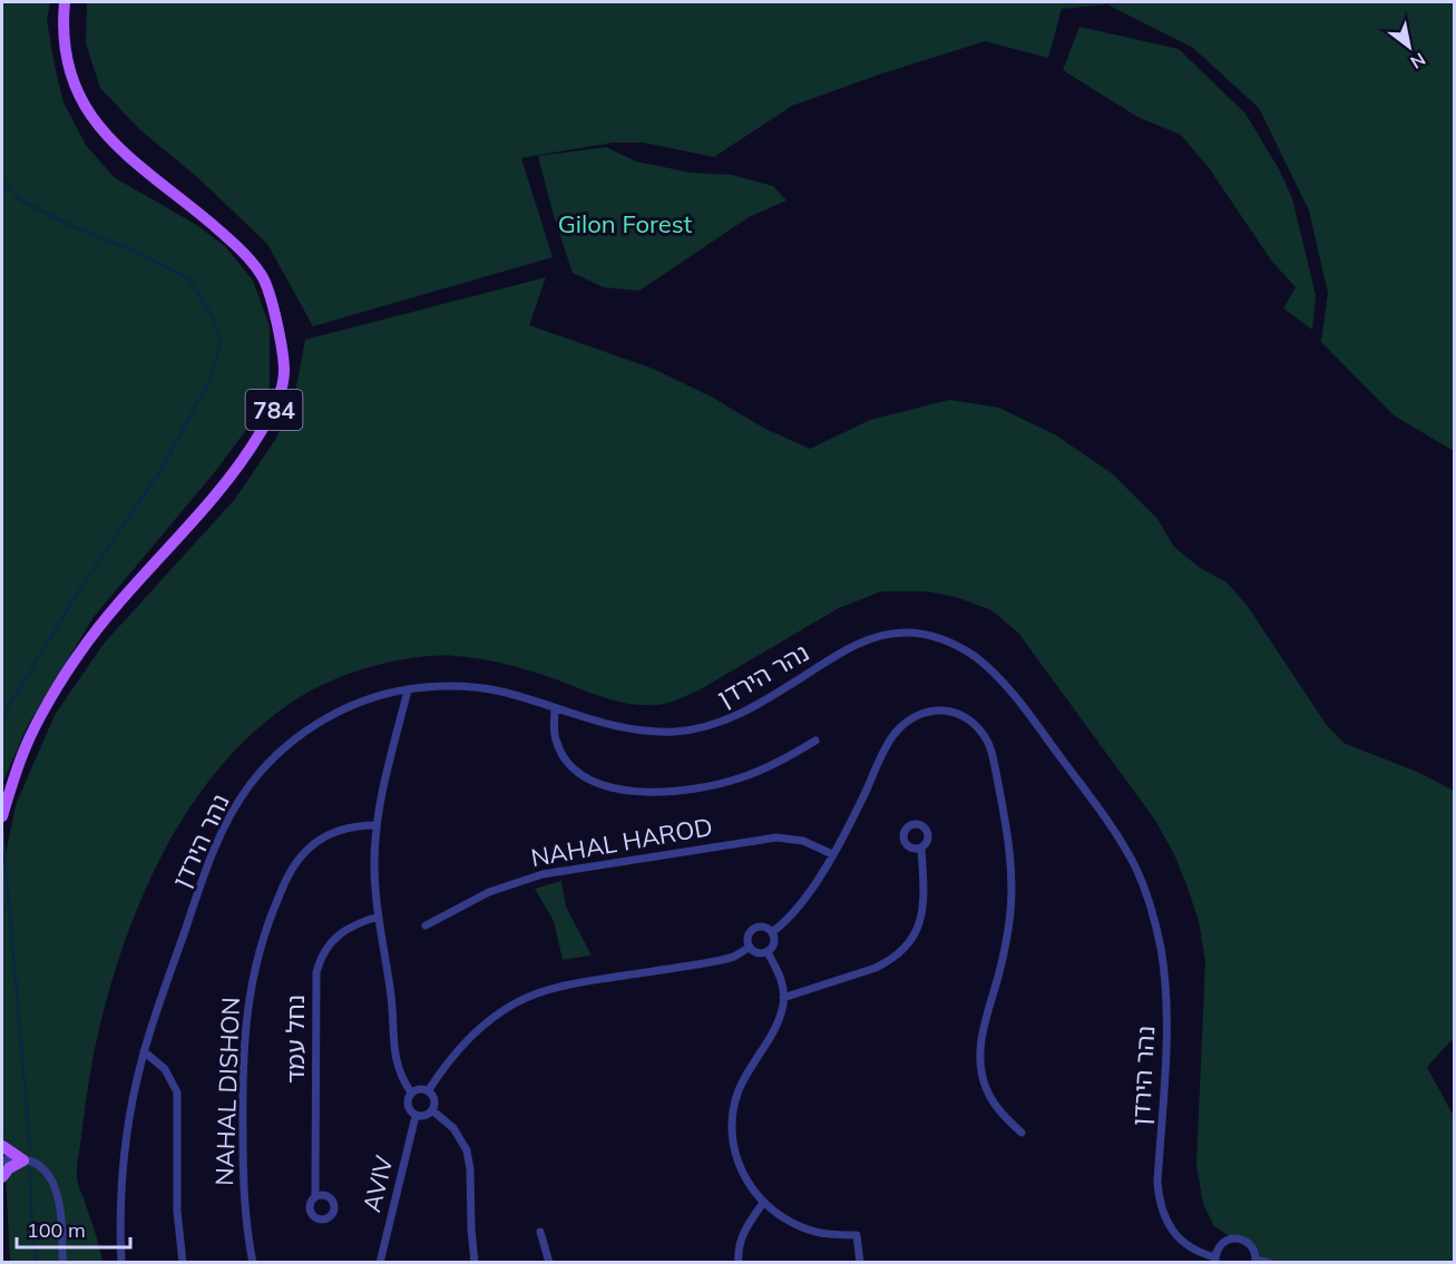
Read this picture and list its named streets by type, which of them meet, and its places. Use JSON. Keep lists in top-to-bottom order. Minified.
{"streets":{"main road":["784"],"street":["נהר הירדן","NAHAL HAROD","נחל עמד","NAHAL DISHON","AVIV"]},"parks":["Gilon Forest"],"scale_bar":"100 m","north":"bottom right"}
